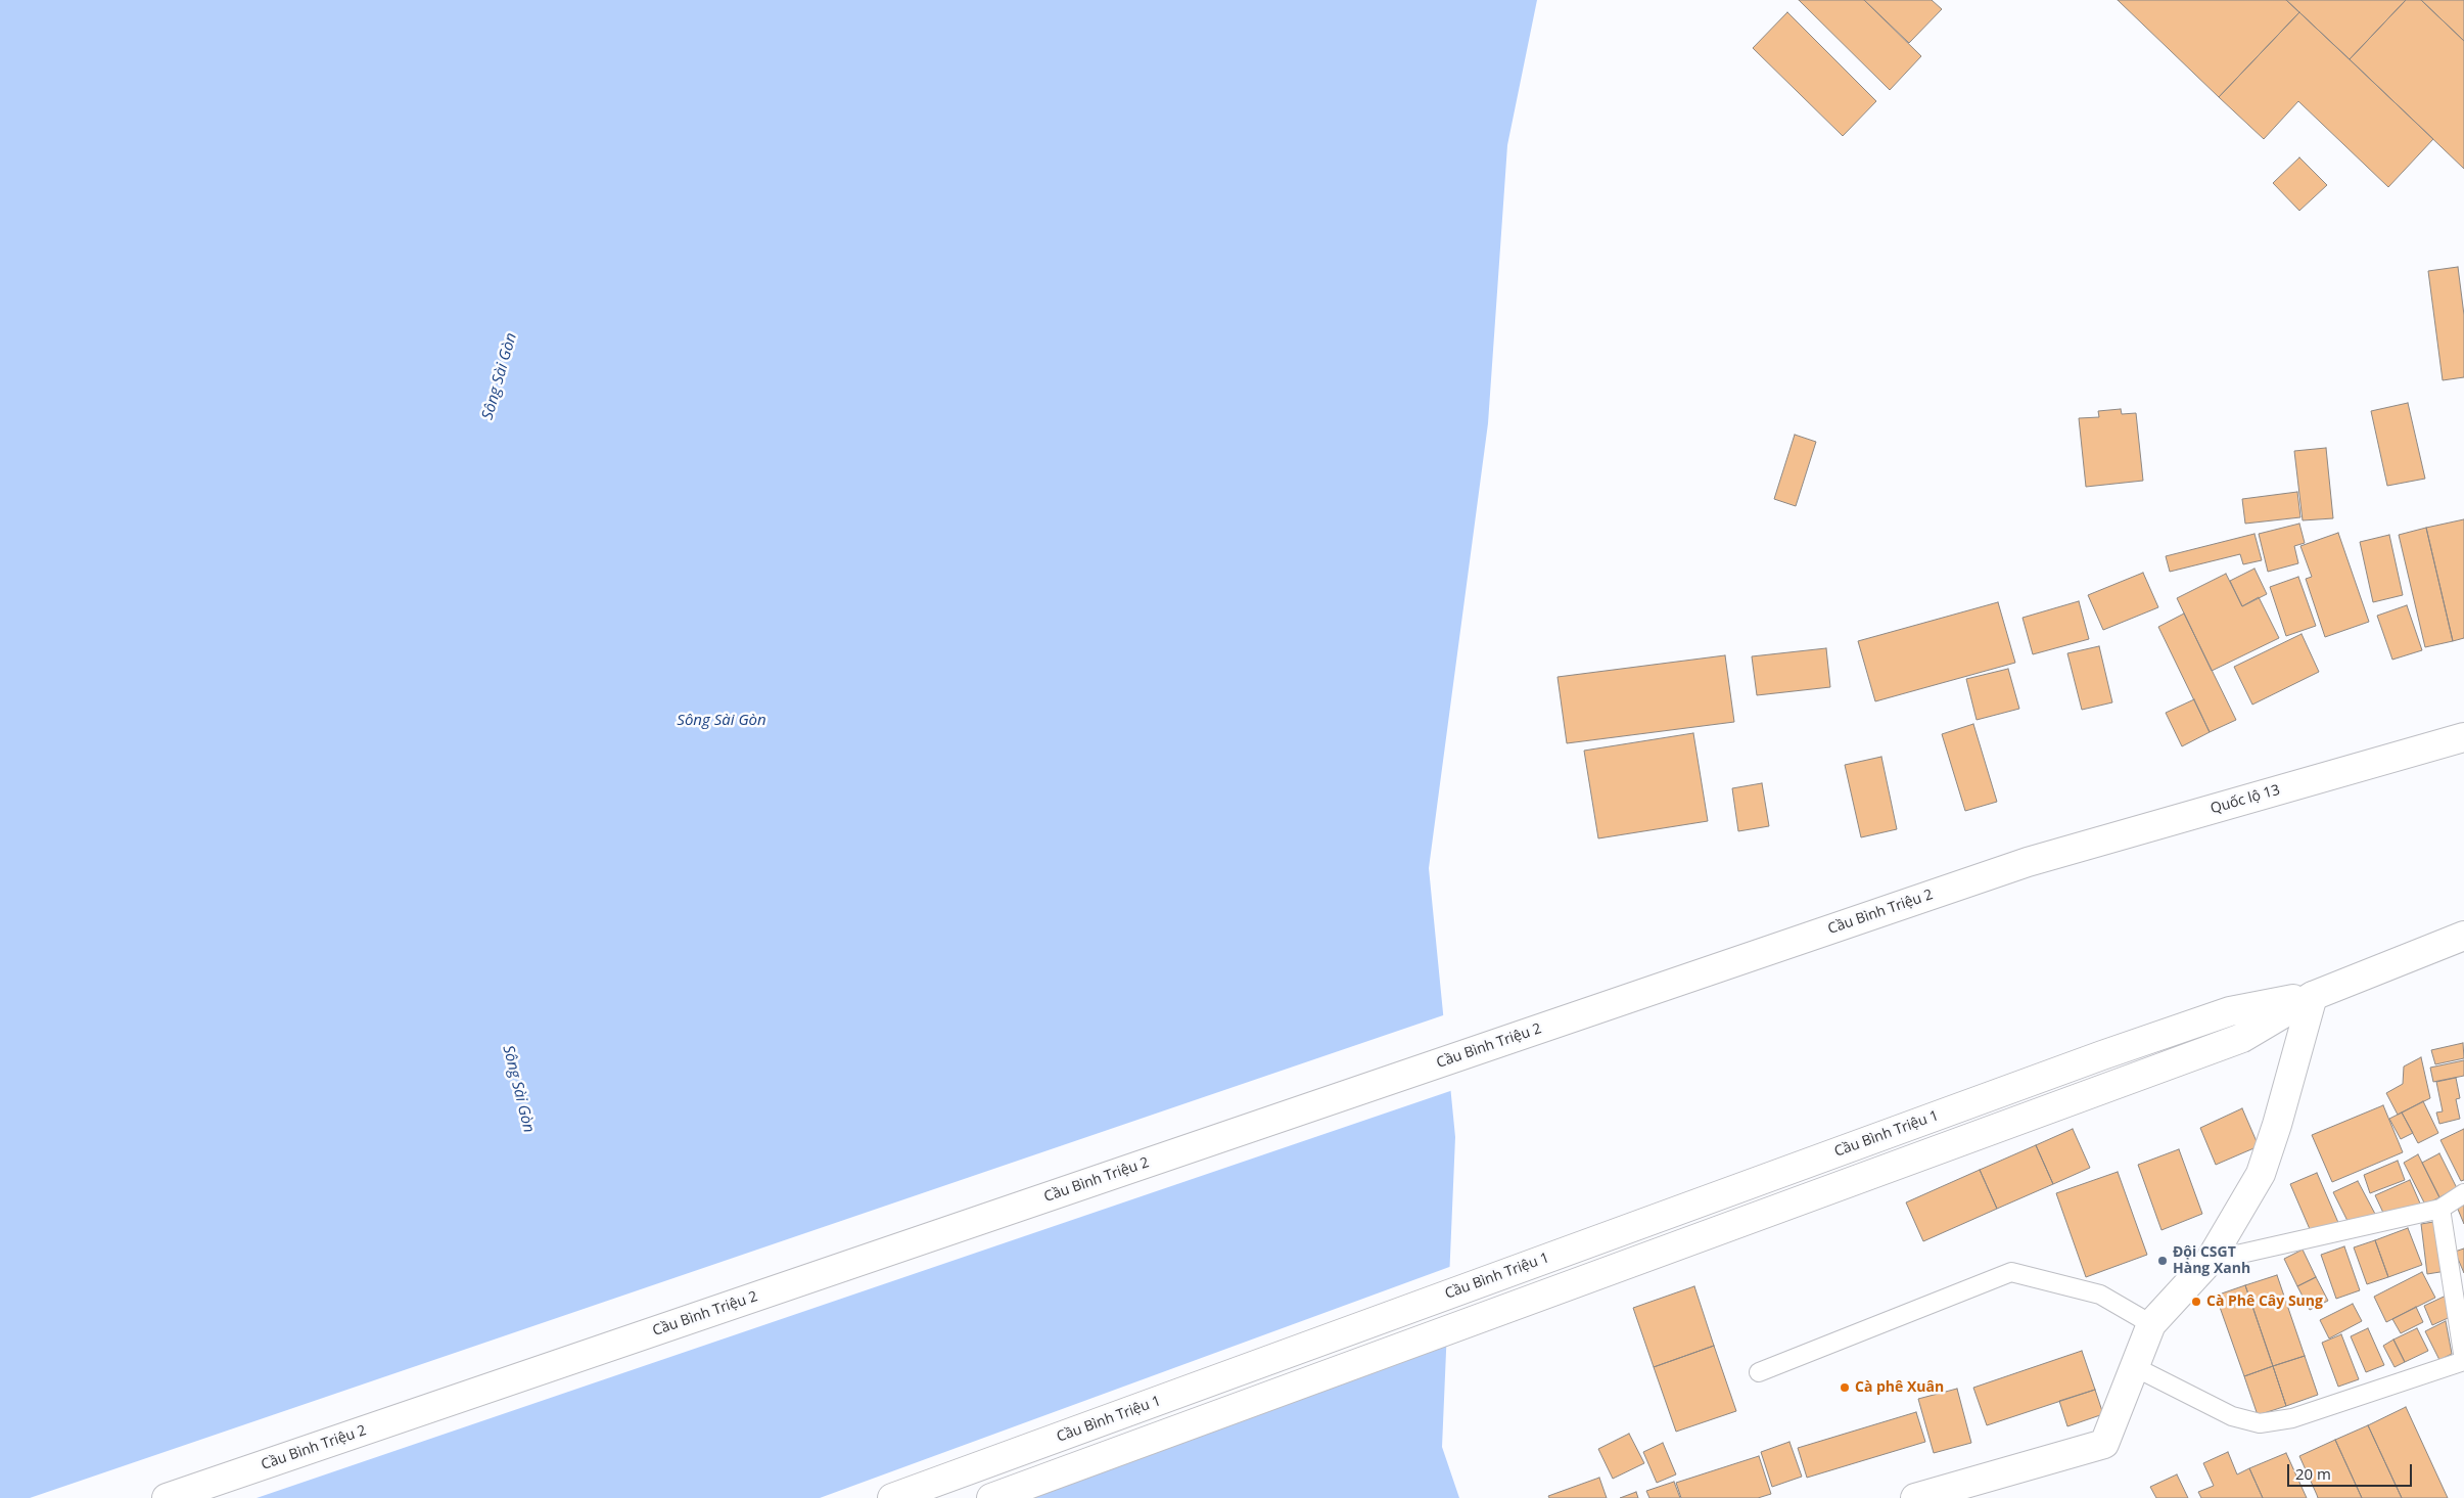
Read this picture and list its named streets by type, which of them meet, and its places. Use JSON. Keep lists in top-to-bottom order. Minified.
{"streets":{"main road":["Quốc lộ 13","Cầu Bình Triệu 2","Cầu Bình Triệu 1"]},"crossings":[["Quốc lộ 13","Cầu Bình Triệu 2"]],"water":["Sông Sài Gòn"],"places":["Đội CSGT Hàng Xanh","Cà Phê Cây Sung","Cà phê Xuân"],"scale_bar":"20 m"}
